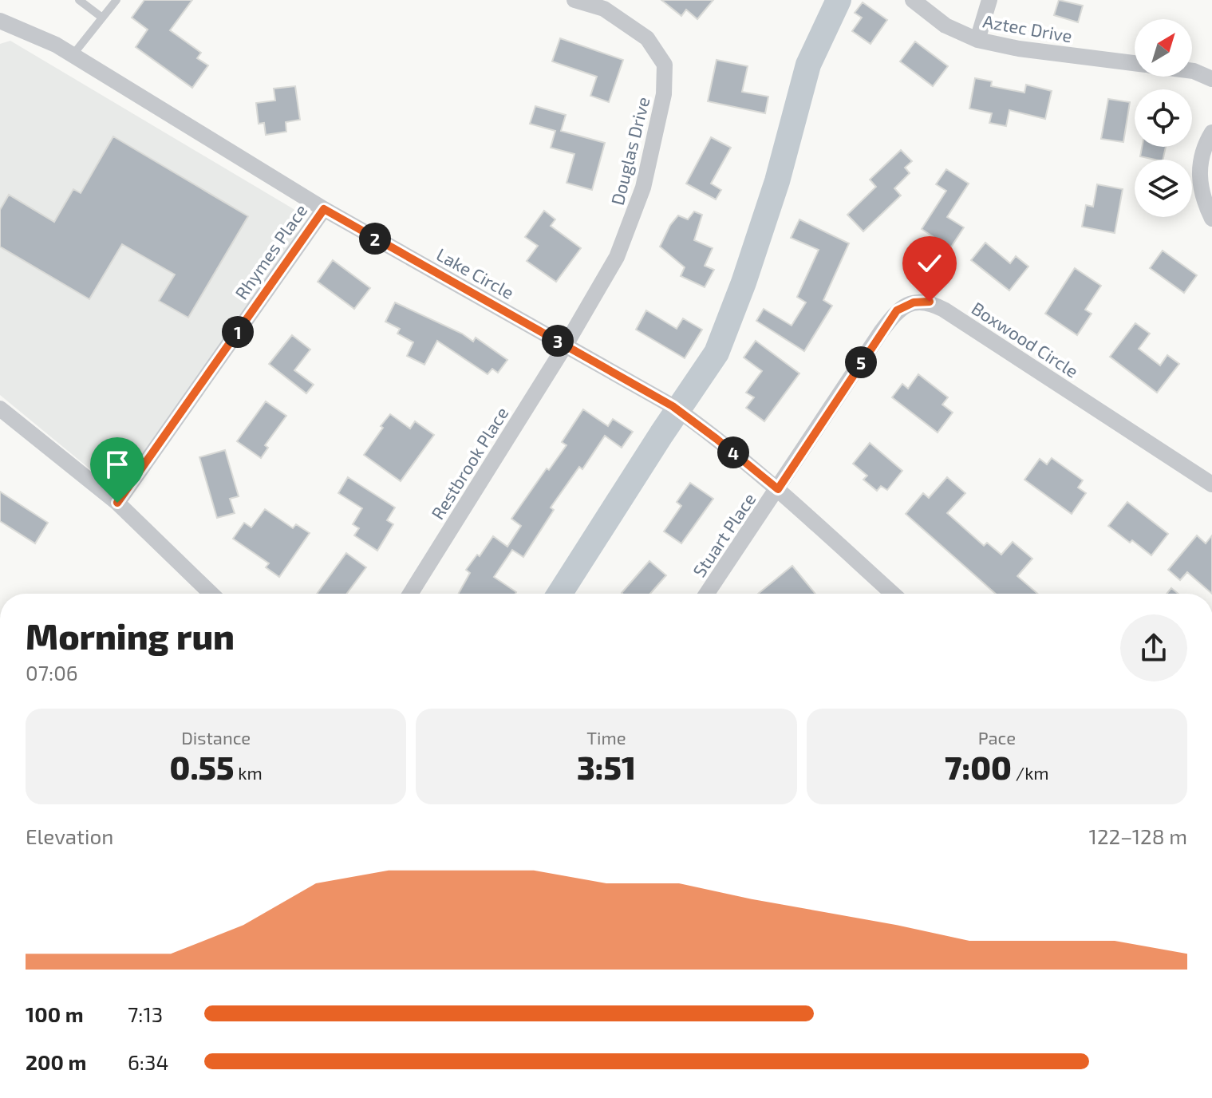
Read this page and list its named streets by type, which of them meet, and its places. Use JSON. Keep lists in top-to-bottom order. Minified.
{"streets":{"street":["Aztec Drive","Douglas Drive","Rhymes Place","Lake Circle","Boxwood Circle","Restbrook Place","Stuart Place"]},"crossings":[["Douglas Drive","Lake Circle"],["Douglas Drive","Restbrook Place"],["Rhymes Place","Lake Circle"],["Lake Circle","Boxwood Circle"],["Lake Circle","Restbrook Place"],["Lake Circle","Stuart Place"],["Boxwood Circle","Stuart Place"]],"north":"top right","page":{"pins":["2","1","3","5","4"],"heading":["Morning run","07:06"],"stats":[["Distance","0.55 km"],["Time","3:51"],["Pace","7:00 /km"]],"chart":["Elevation","122–128 m"],"list":[{"name":"100 m","note":"7:13"},{"name":"200 m","note":"6:34"}]}}
